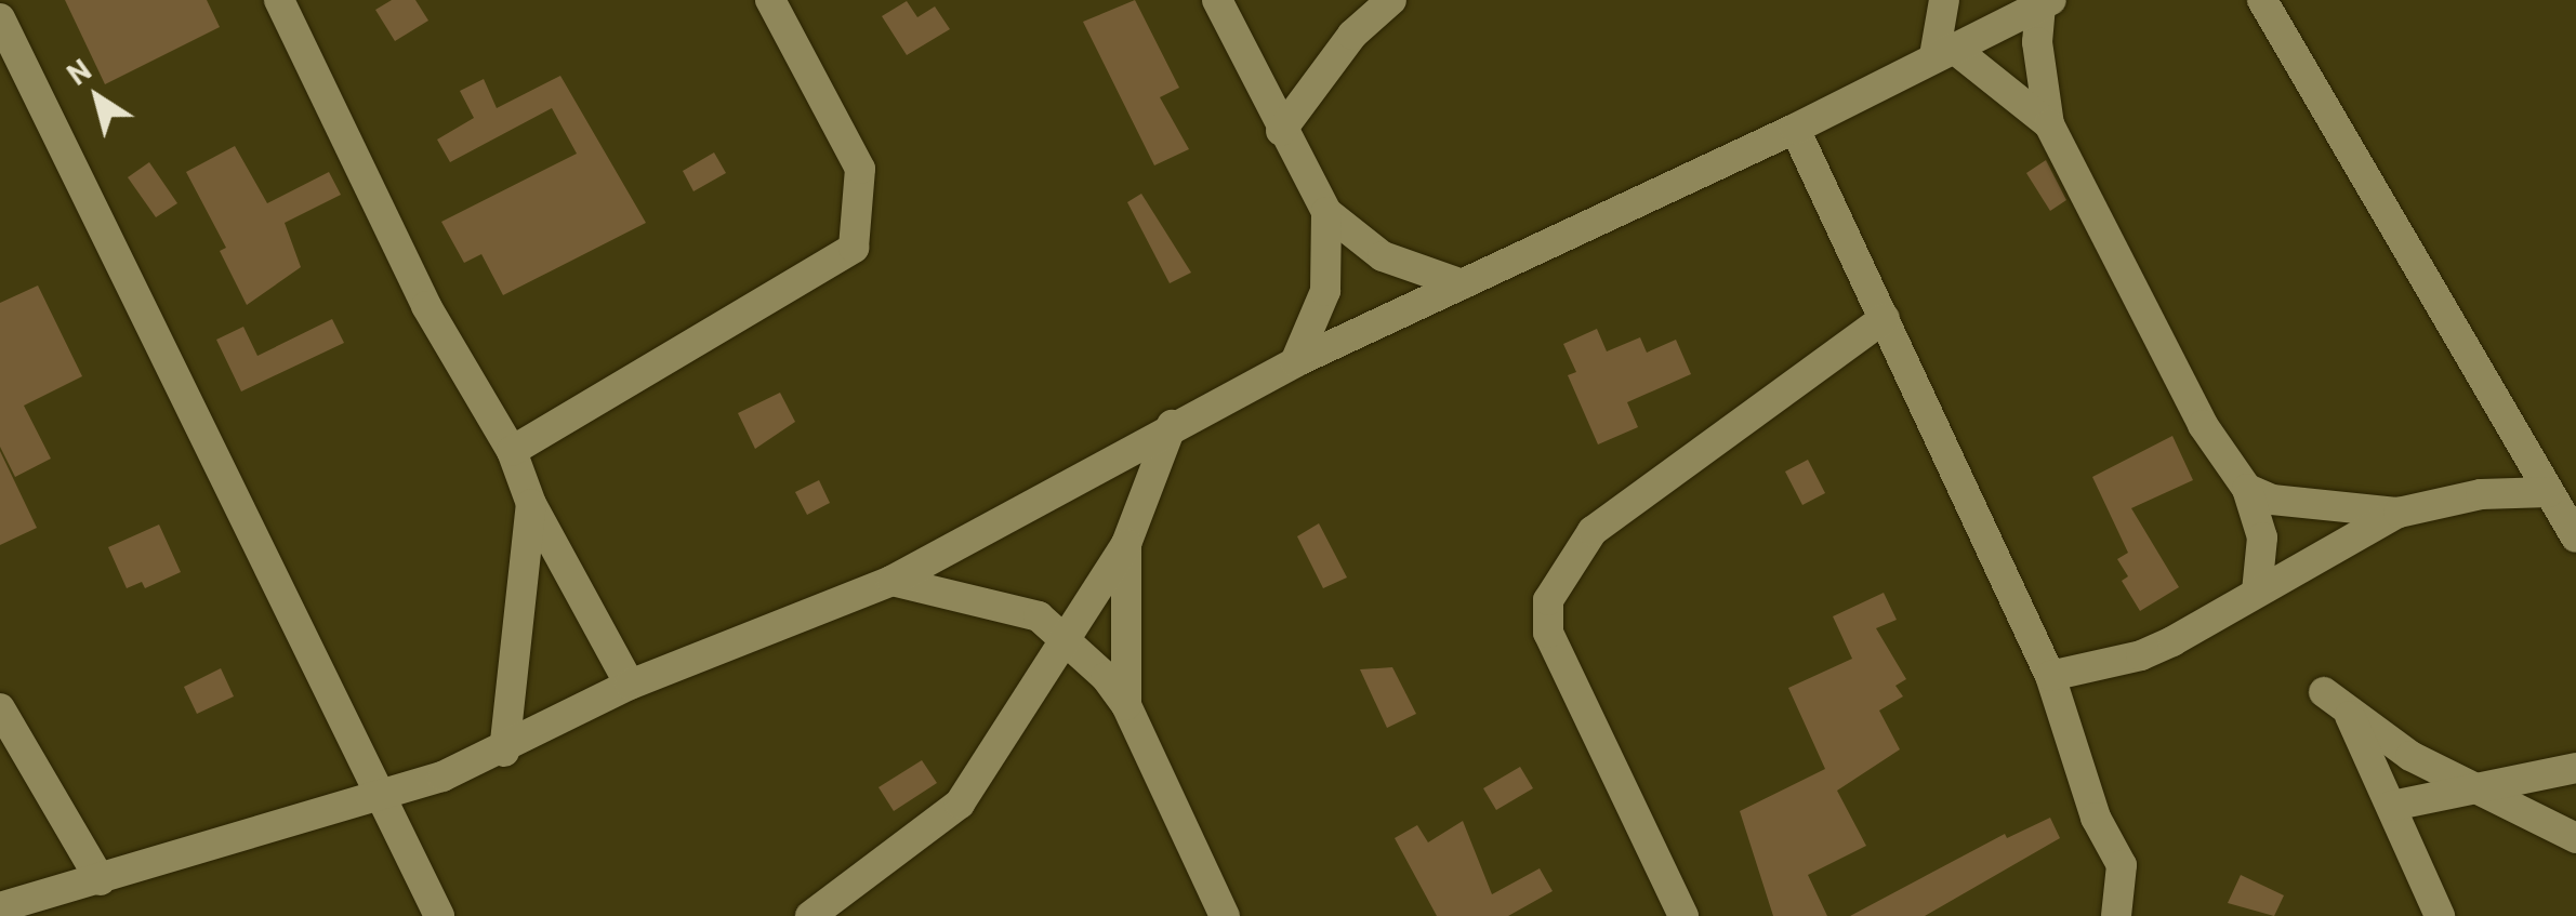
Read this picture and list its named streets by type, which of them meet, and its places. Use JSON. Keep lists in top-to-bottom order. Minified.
{"north":"top left"}
